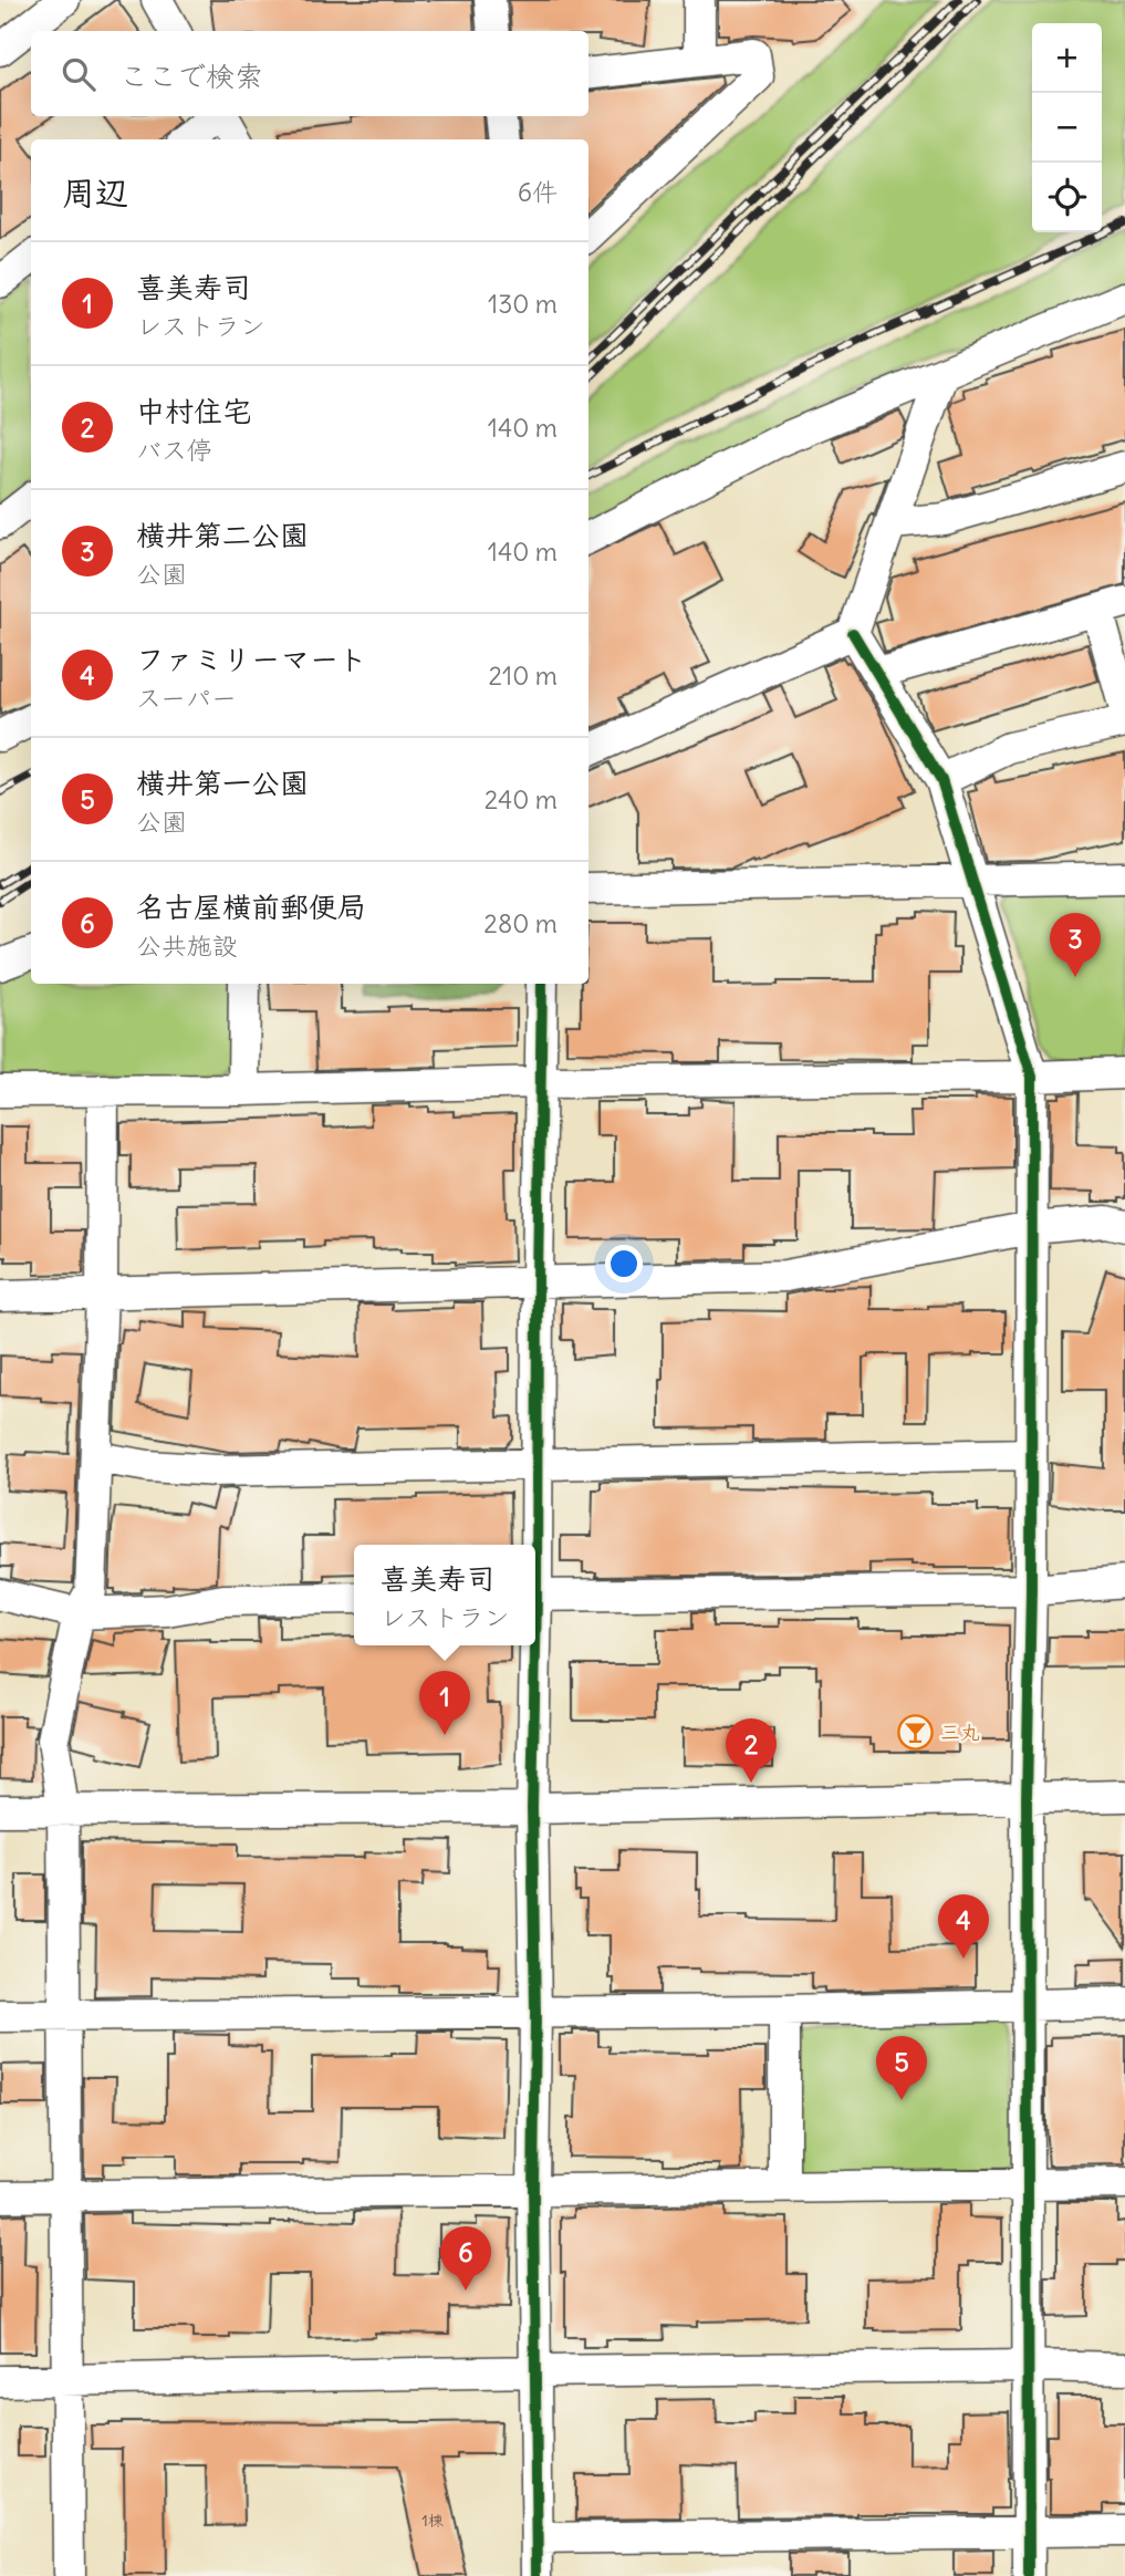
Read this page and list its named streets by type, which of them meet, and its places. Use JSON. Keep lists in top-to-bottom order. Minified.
{"places":{"bar":["三丸"]},"house_numbers":["1棟"],"page":{"map_buttons":["+","−"],"search":"ここで検索","heading":["周辺","6件"],"list":[{"mark":"1","name":"喜美寿司","note":"レストラン","value":"130 m"},{"mark":"2","name":"中村住宅","note":"バス停","value":"140 m"},{"mark":"3","name":"横井第二公園","note":"公園","value":"140 m"},{"mark":"4","name":"ファミリーマート","note":"スーパー","value":"210 m"},{"mark":"5","name":"横井第一公園","note":"公園","value":"240 m"},{"mark":"6","name":"名古屋横前郵便局","note":"公共施設","value":"280 m"}],"pins":["3","1","2","4","5","6"],"popup":["喜美寿司","レストラン"]}}
